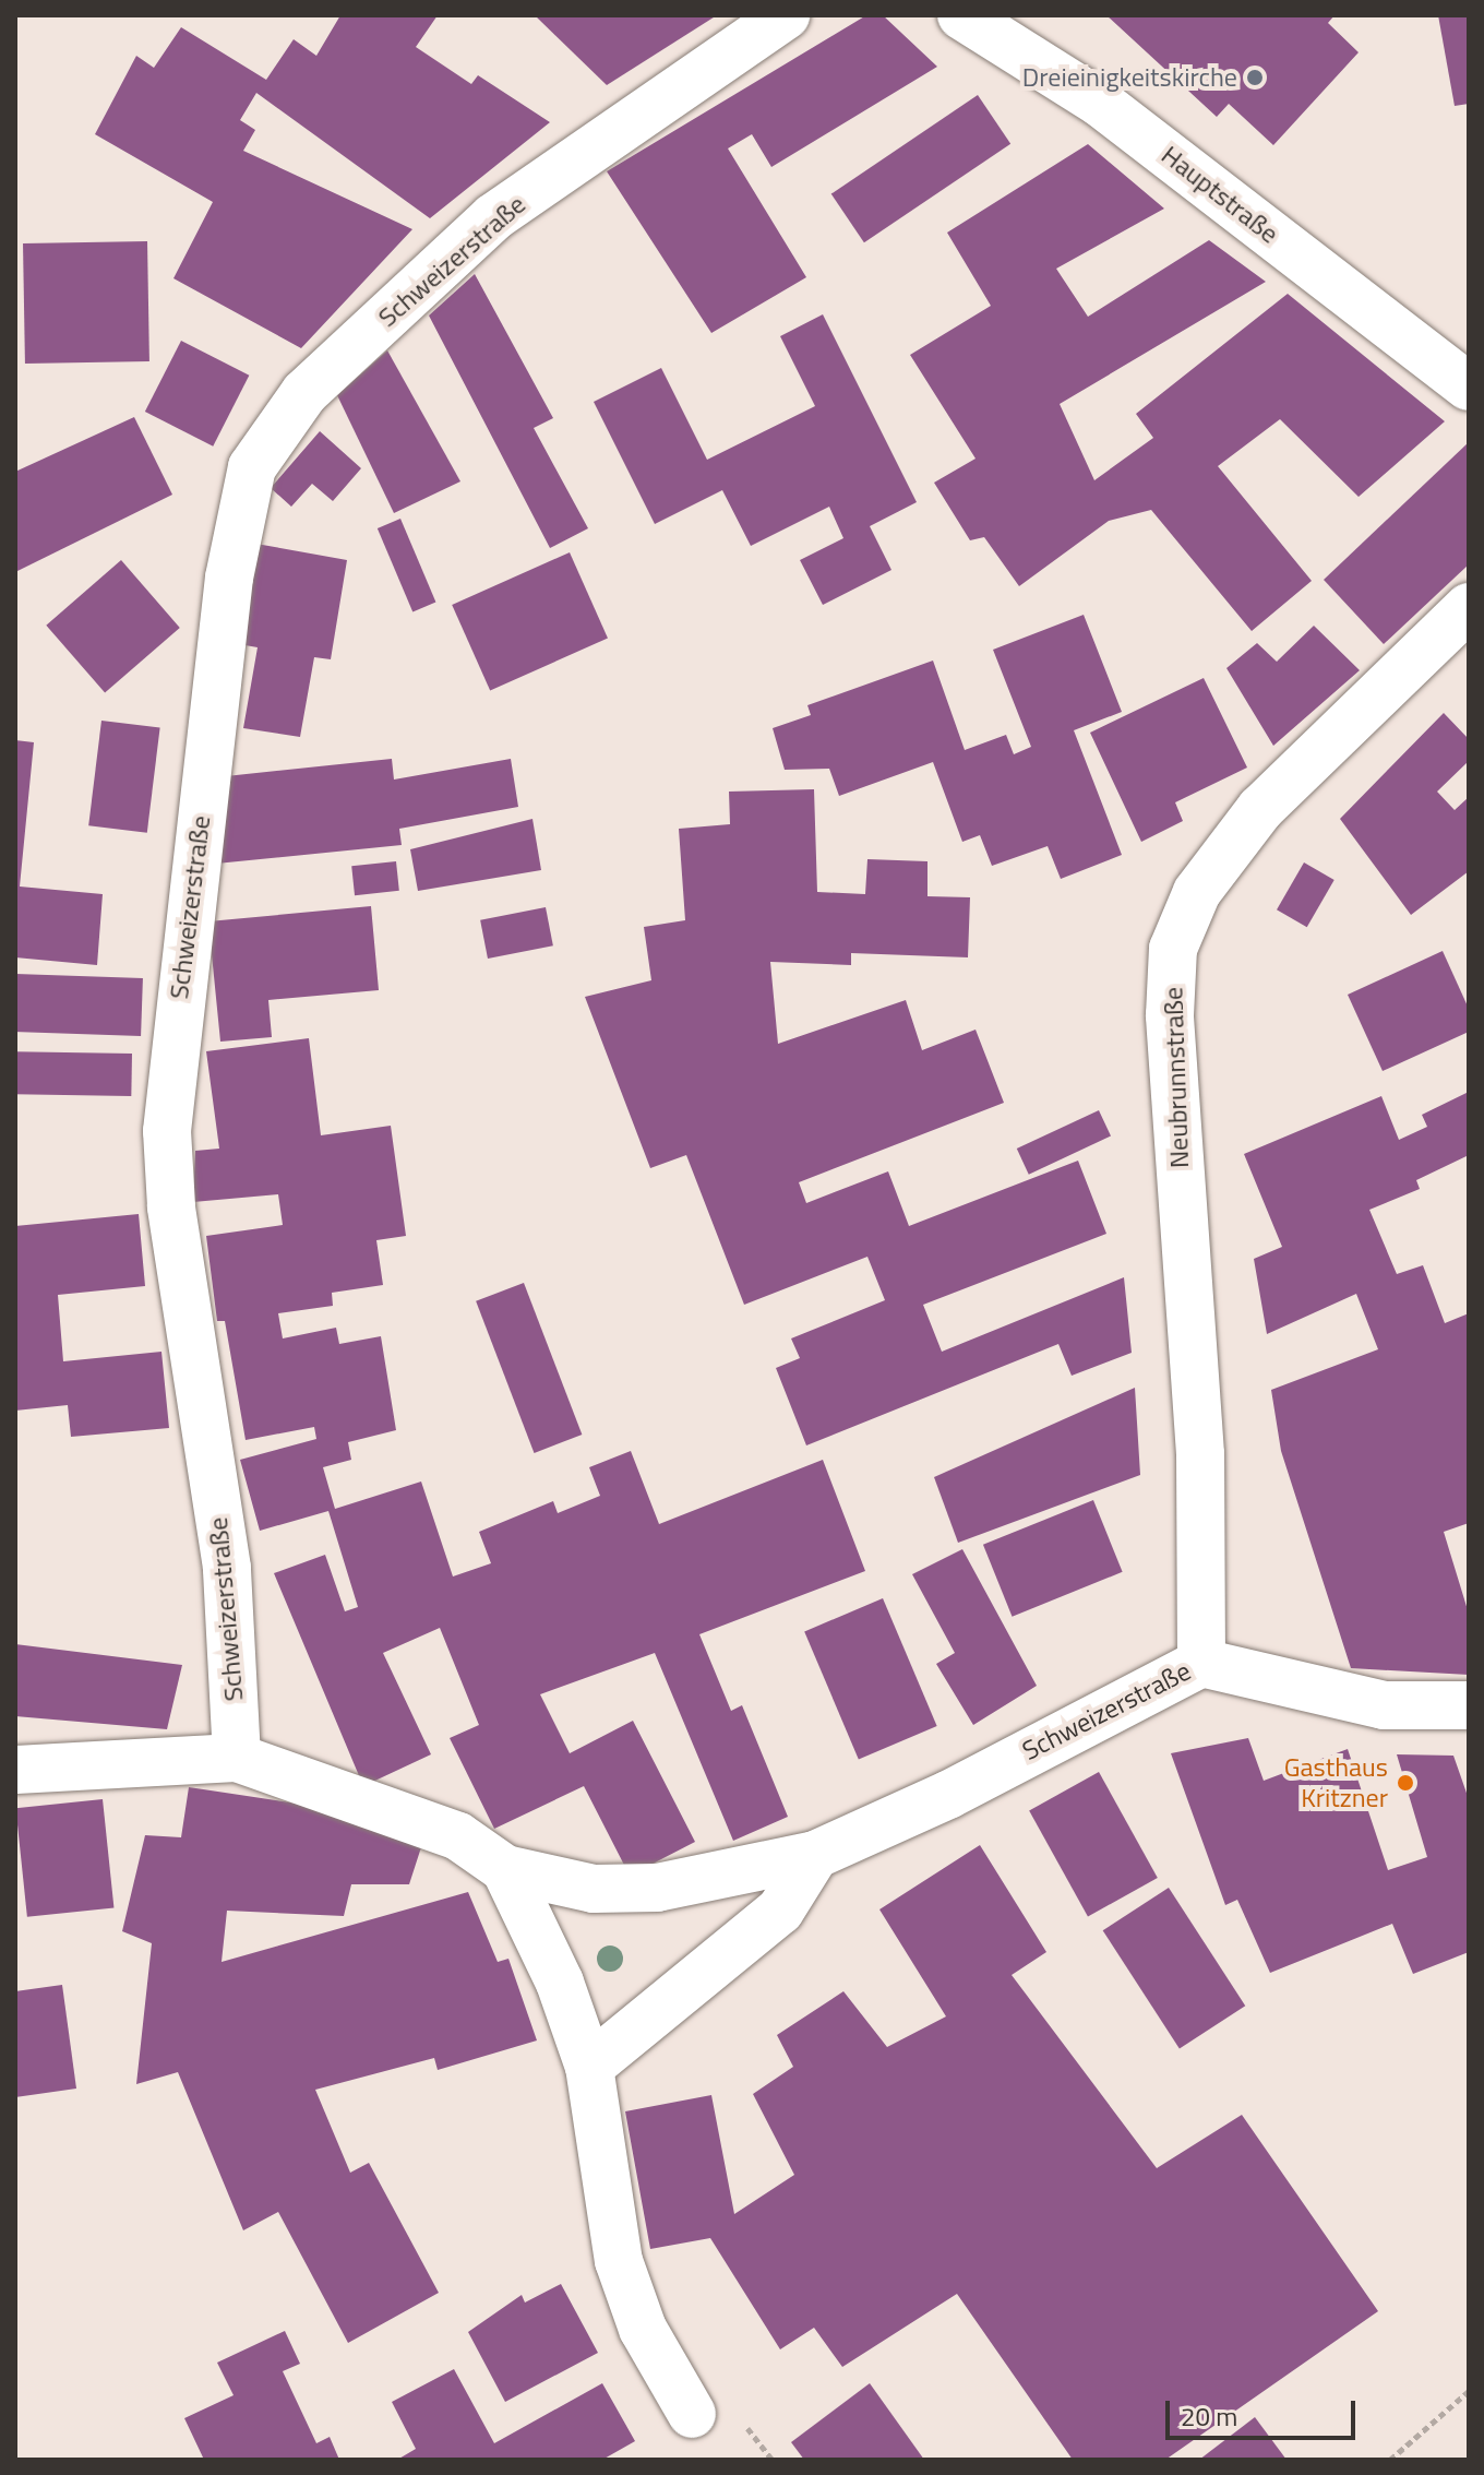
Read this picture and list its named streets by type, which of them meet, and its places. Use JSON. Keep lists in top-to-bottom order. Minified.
{"streets":{"street":["Hauptstraße","Schweizerstraße","Neubrunnstraße"]},"crossings":[["Schweizerstraße","Neubrunnstraße"]],"places":["Dreieinigkeitskirche","Gasthaus Kritzner"],"scale_bar":"20 m"}
